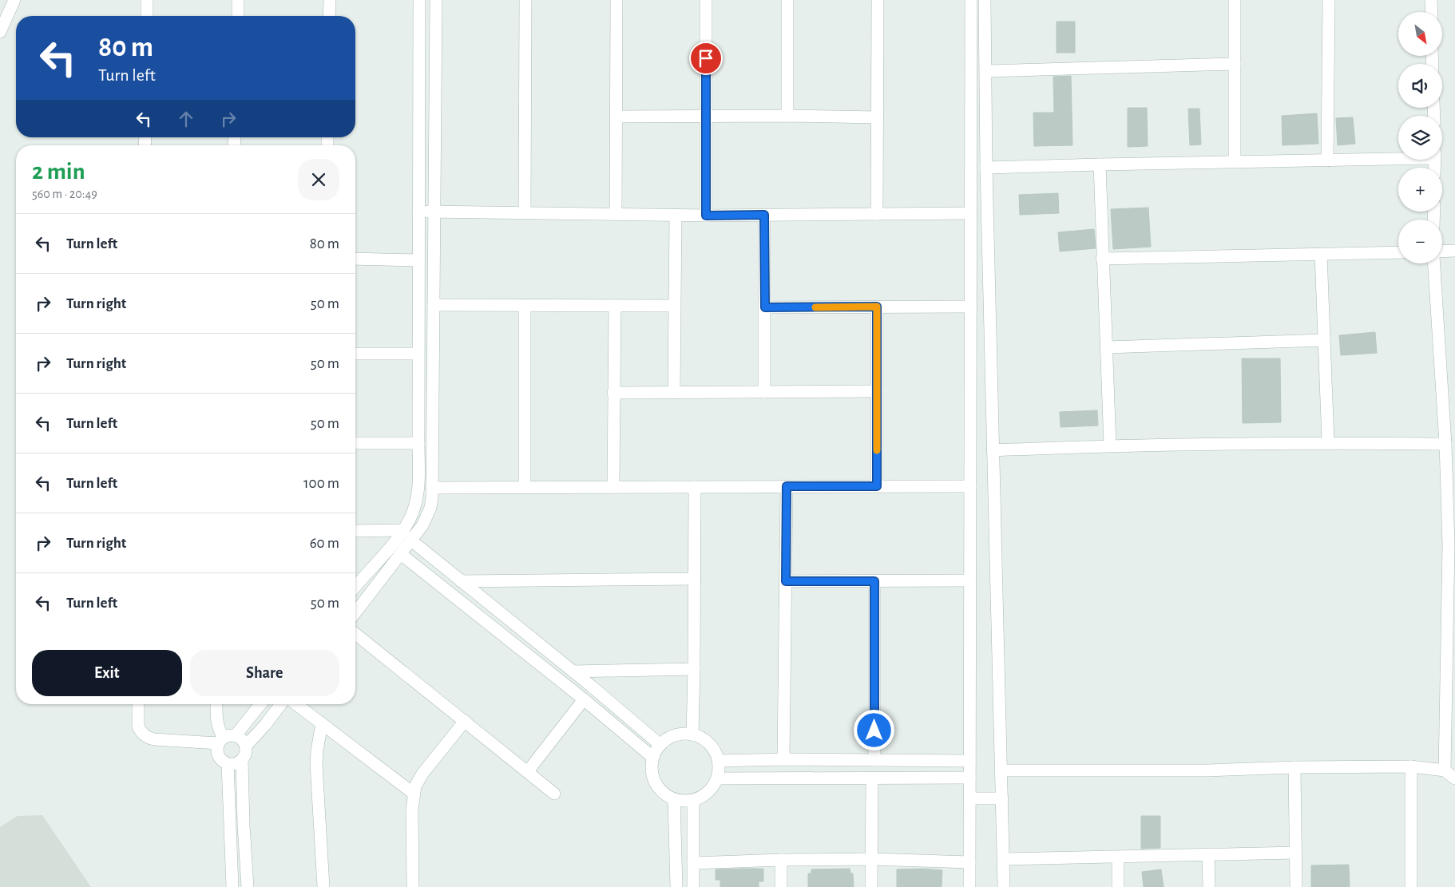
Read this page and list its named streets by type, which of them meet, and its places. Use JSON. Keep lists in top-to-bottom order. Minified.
{"north":"bottom right","page":{"map_buttons":["+","−"],"turn":["80 m","Turn left"],"heading":["2 min","560 m · 20:49"],"list":[{"name":"Turn left","value":"80 m"},{"name":"Turn right","value":"50 m"},{"name":"Turn right","value":"50 m"},{"name":"Turn left","value":"50 m"},{"name":"Turn left","value":"100 m"},{"name":"Turn right","value":"60 m"},{"name":"Turn left","value":"50 m"}],"buttons":["Exit","Share"]}}
